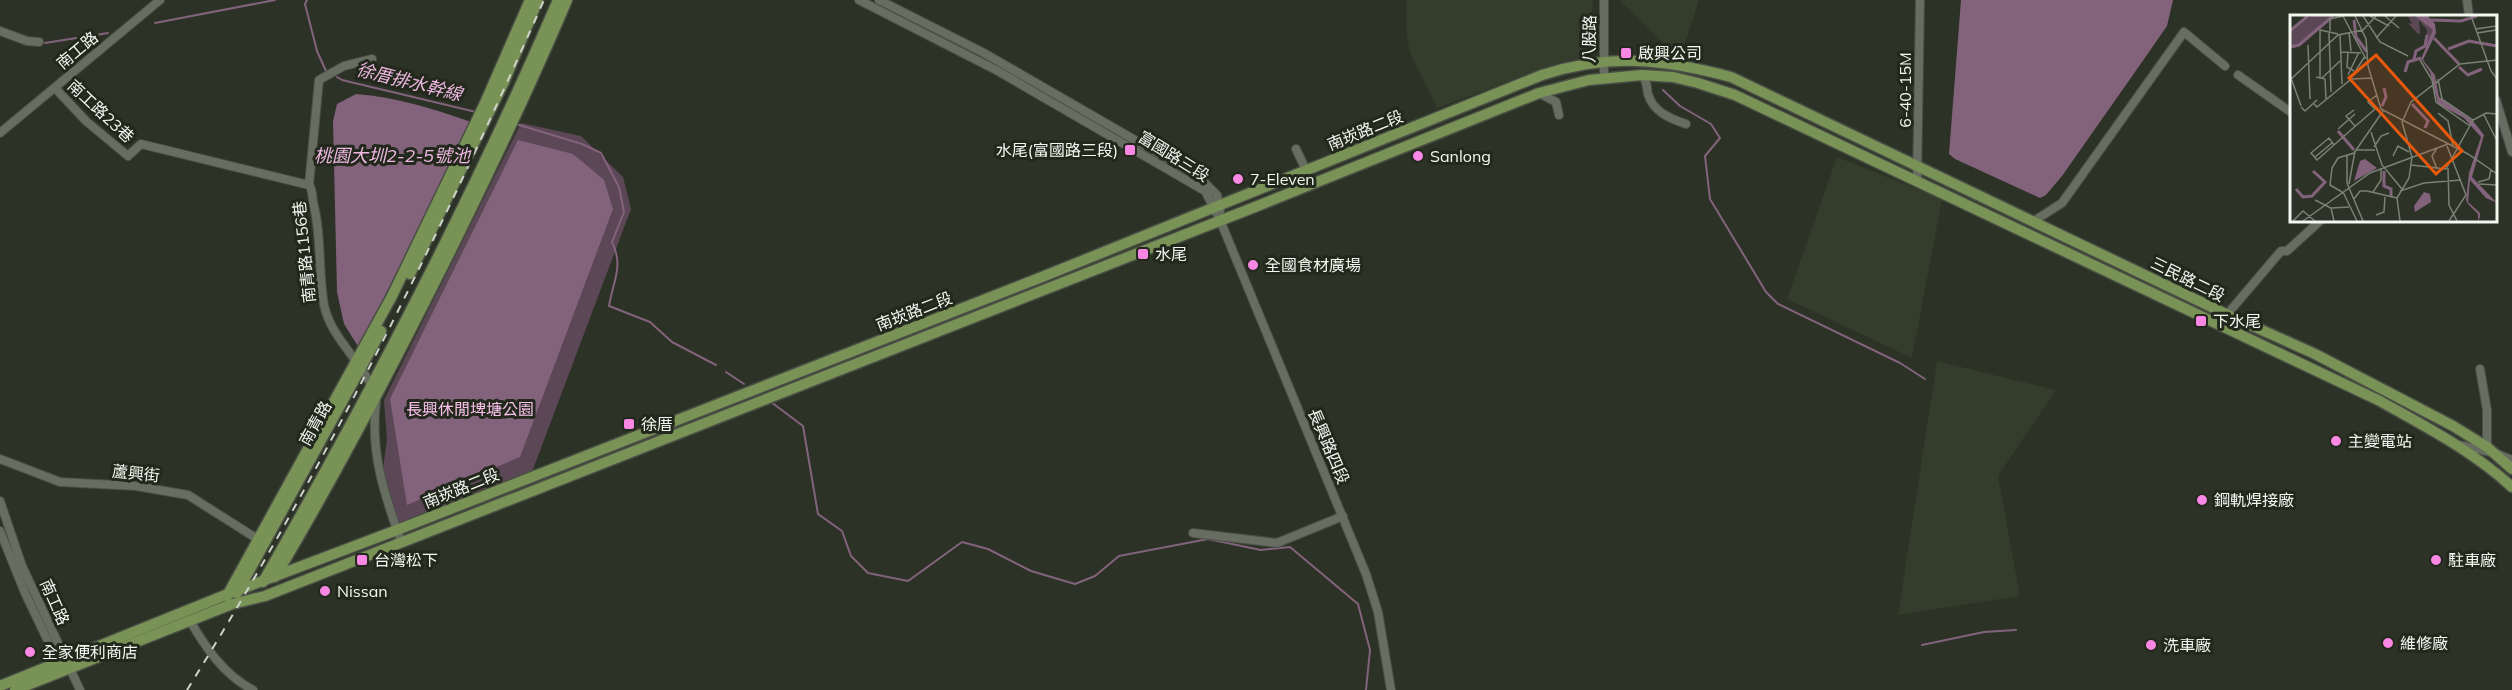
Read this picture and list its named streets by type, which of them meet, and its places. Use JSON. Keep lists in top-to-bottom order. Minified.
{"streets":{"main road":["南崁路二段","三民路二段","南青路"],"street":["八股路","南工路","6-40-15M","南工路23巷","富國路三段","南青路1156巷","長興路四段","蘆興街"]},"crossings":[["八股路","南崁路二段"],["南工路","南工路23巷"],["南工路","南崁路二段"],["6-40-15M","三民路二段"],["南工路23巷","南青路1156巷"],["南崁路二段","富國路三段"],["南崁路二段","三民路二段"],["南崁路二段","南青路"],["南崁路二段","長興路四段"],["南青路1156巷","南青路"]],"water":["徐厝排水幹線","桃園大圳2-2-5號池"],"parks":["長興休閒埤塘公園"],"places":{"transit":["啟興公司","水尾(富國路三段)","水尾","下水尾","徐厝","台灣松下"],"other":["Sanlong","7-Eleven","全國食材廣場","主變電站","鋼軌焊接廠","駐車廠","Nissan","維修廠","洗車廠","全家便利商店"]}}
